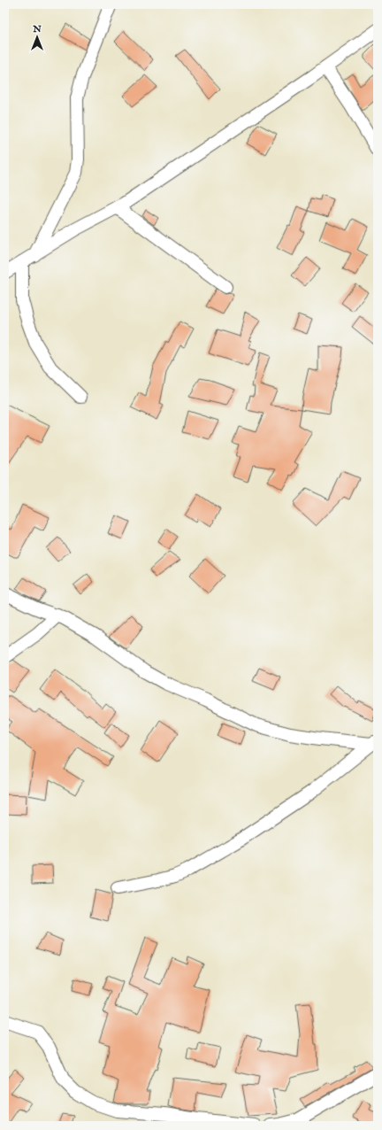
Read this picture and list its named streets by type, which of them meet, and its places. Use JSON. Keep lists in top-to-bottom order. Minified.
{"north":"top"}
